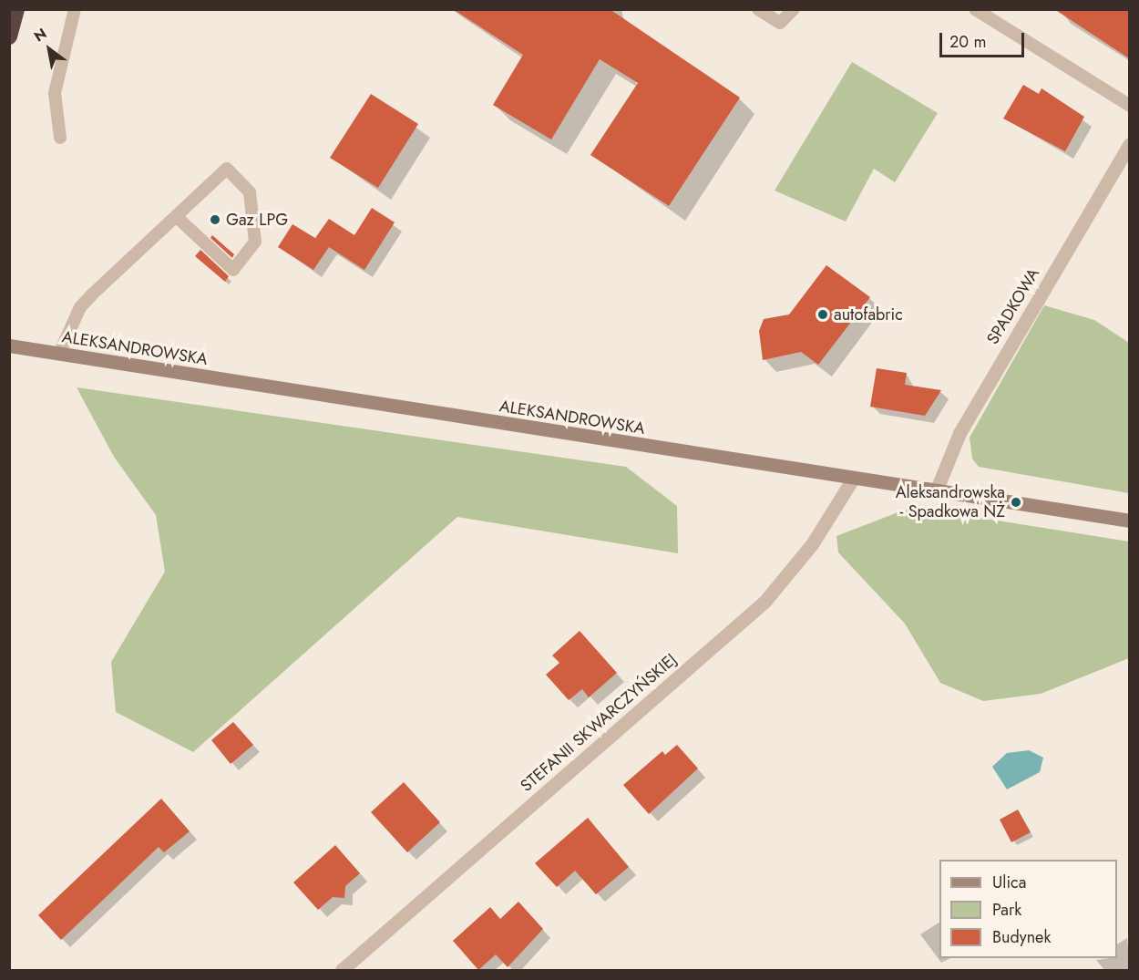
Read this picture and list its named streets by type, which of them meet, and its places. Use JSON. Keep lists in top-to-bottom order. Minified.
{"streets":{"main road":["ALEKSANDROWSKA"],"street":["SPADKOWA","STEFANII SKWARCZYŃSKIEJ"]},"crossings":[["SPADKOWA","ALEKSANDROWSKA"],["ALEKSANDROWSKA","STEFANII SKWARCZYŃSKIEJ"]],"places":["Gaz LPG","autofabric","Aleksandrowska - Spadkowa NŻ"],"legend":["Ulica","Park","Budynek"],"scale_bar":"20 m","north":"top left"}
